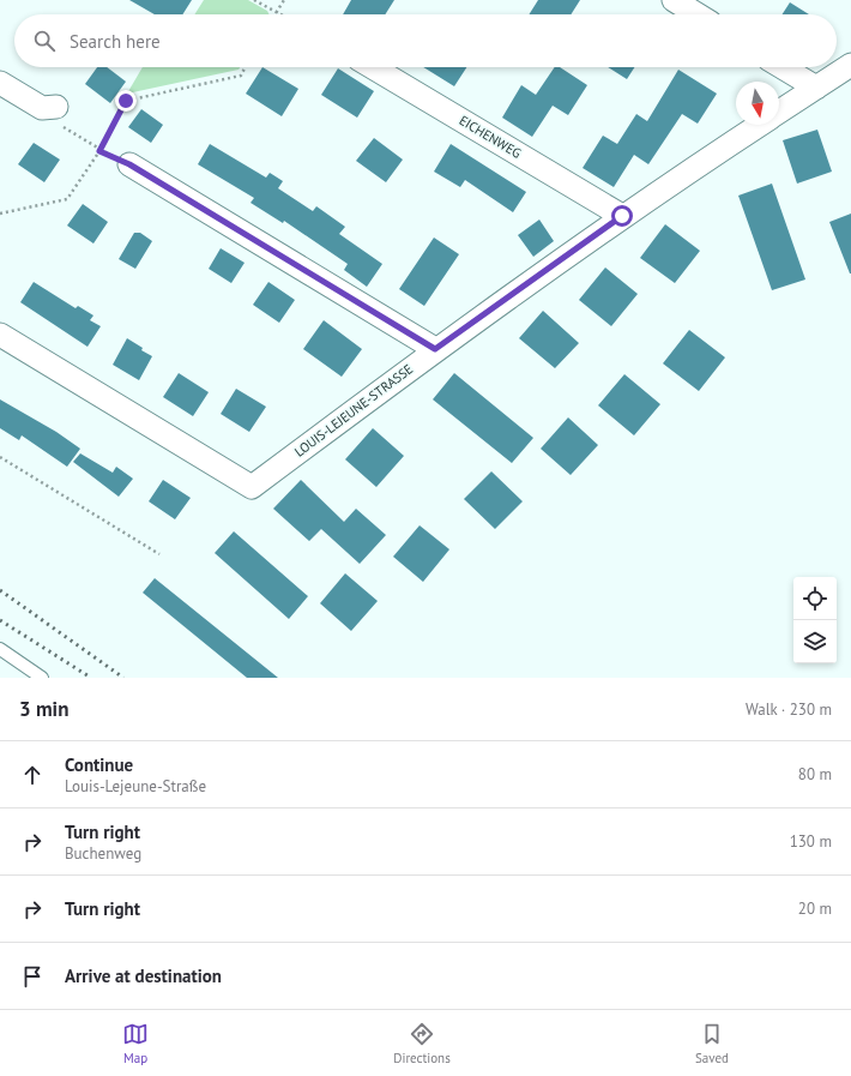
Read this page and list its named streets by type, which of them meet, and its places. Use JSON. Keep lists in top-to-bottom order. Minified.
{"streets":{"street":["EICHENWEG","LOUIS-LEJEUNE-STRASSE"]},"crossings":[["EICHENWEG","LOUIS-LEJEUNE-STRASSE"]],"north":"bottom","page":{"search":"Search here","heading":["3 min","Walk · 230 m"],"list":[["Continue","Louis-Lejeune-Straße","80 m"],["Turn right","Buchenweg","130 m"],["Turn right","20 m"],"Arrive at destination"],"nav":["Map","Directions","Saved"]}}
